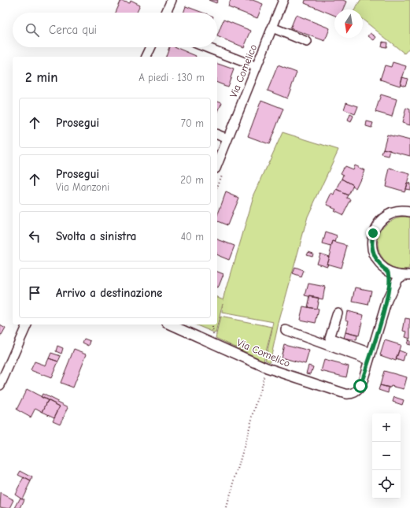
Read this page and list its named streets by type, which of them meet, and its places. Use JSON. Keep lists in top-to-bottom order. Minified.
{"streets":{"street":["Via Comelico"]},"north":"bottom","page":{"search":"Cerca qui","heading":["2 min","A piedi · 130 m"],"list":[["Prosegui","70 m"],["Prosegui","Via Manzoni","20 m"],["Svolta a sinistra","40 m"],"Arrivo a destinazione"],"map_buttons":["+","−"]}}
